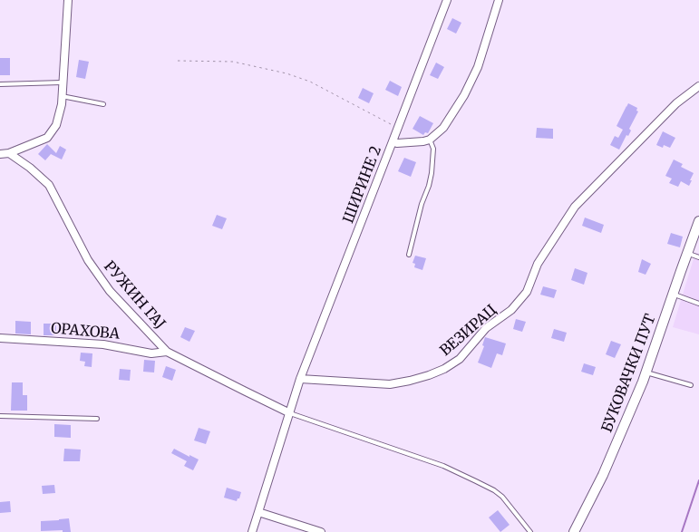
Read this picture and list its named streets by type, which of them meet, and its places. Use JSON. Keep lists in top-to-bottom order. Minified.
{"streets":{"street":["ШИРИНЕ 2","РУЖИН ГАЈ","ВЕЗИРАЦ","ОРАХОВА","БУКОВАЧКИ ПУТ"]},"crossings":[["ШИРИНЕ 2","ВЕЗИРАЦ"],["РУЖИН ГАЈ","ОРАХОВА"]]}
